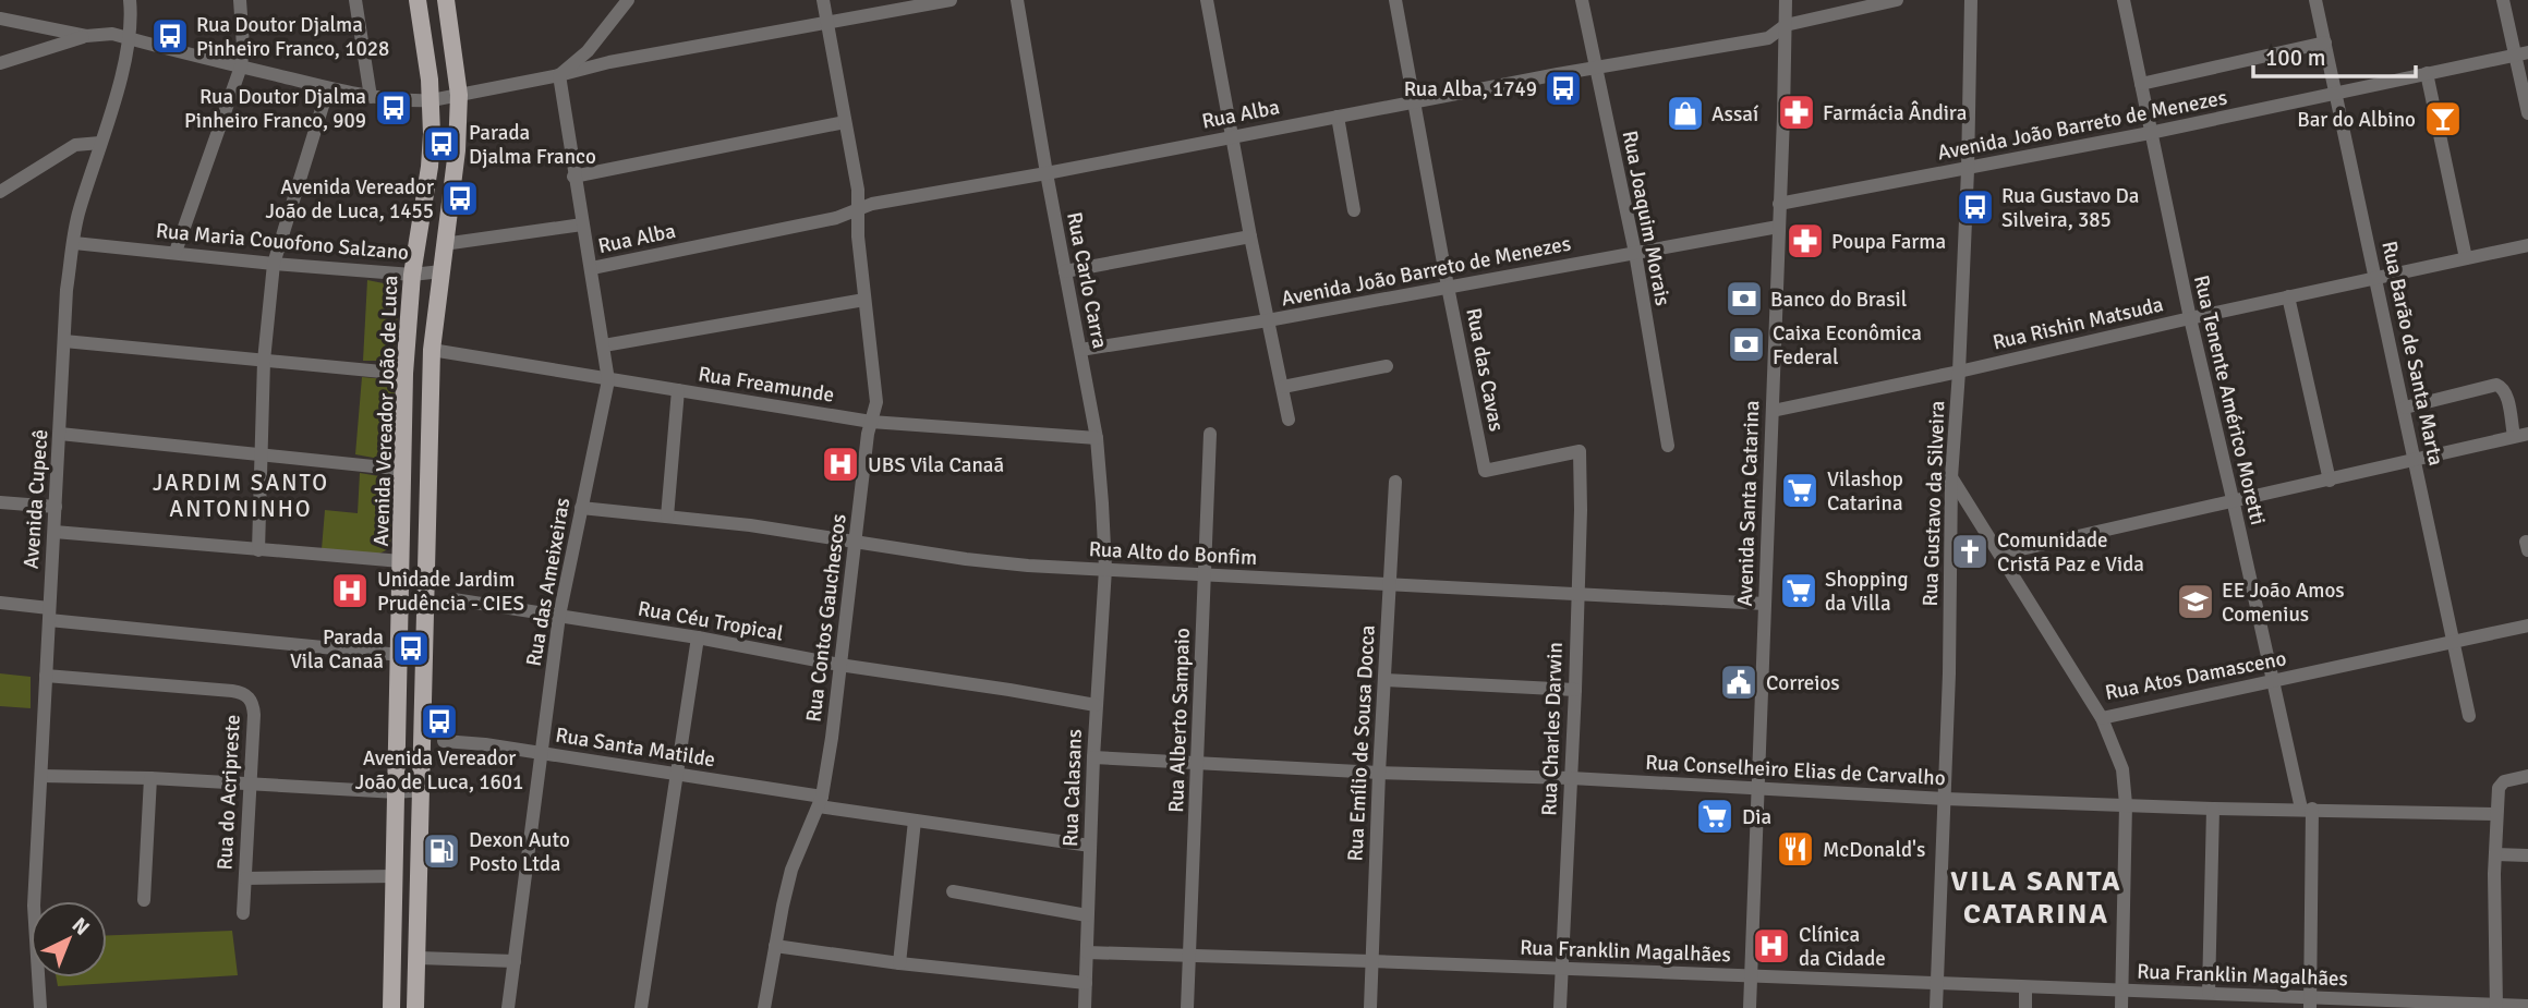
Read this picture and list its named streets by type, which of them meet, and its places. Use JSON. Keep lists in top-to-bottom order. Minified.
{"streets":{"main road":["Avenida Vereador João de Luca"],"street":["Rua Alba","Avenida João Barreto de Menezes","Rua Joaquim Morais","Rua Maria Couofono Salzano","Rua Carlo Carra","Rua Rishin Matsuda","Rua Barão de Santa Marta","Rua das Cavas","Rua Freamunde","Rua Tenente Américo Moretti","Avenida Cupecê","Avenida Santa Catarina","Rua Gustavo da Silveira","Rua Alto do Bonfim","Rua das Ameixeiras","Rua Contos Gauchescos","Rua Céu Tropical","Rua Atos Damasceno","Rua Alberto Sampaio","Rua Charles Darwin","Rua Emílio de Sousa Docca","Rua Santa Matilde","Rua Conselheiro Elias de Carvalho","Rua Calasans","Rua do Acripreste","Rua Franklin Magalhães"]},"crossings":[["Rua Alba","Rua Joaquim Morais"],["Rua Alba","Rua Carlo Carra"],["Rua Alba","Rua das Cavas"],["Rua Alba","Avenida Santa Catarina"],["Rua Alba","Rua das Ameixeiras"],["Rua Alba","Rua Contos Gauchescos"],["Avenida João Barreto de Menezes","Rua Joaquim Morais"],["Avenida João Barreto de Menezes","Rua Carlo Carra"],["Avenida João Barreto de Menezes","Rua Barão de Santa Marta"],["Avenida João Barreto de Menezes","Rua das Cavas"],["Avenida João Barreto de Menezes","Rua Tenente Américo Moretti"],["Avenida João Barreto de Menezes","Avenida Santa Catarina"],["Avenida João Barreto de Menezes","Rua Gustavo da Silveira"],["Rua Maria Couofono Salzano","Avenida Vereador João de Luca"],["Rua Maria Couofono Salzano","Avenida Cupecê"],["Rua Carlo Carra","Rua Freamunde"],["Rua Carlo Carra","Rua Alto do Bonfim"],["Rua Carlo Carra","Rua Calasans"],["Rua Rishin Matsuda","Rua Barão de Santa Marta"],["Rua Rishin Matsuda","Rua Tenente Américo Moretti"],["Rua Rishin Matsuda","Avenida Santa Catarina"],["Rua Rishin Matsuda","Rua Gustavo da Silveira"],["Rua Barão de Santa Marta","Rua Atos Damasceno"],["Rua das Cavas","Rua Charles Darwin"],["Rua Freamunde","Rua das Ameixeiras"],["Rua Freamunde","Rua Contos Gauchescos"],["Rua Tenente Américo Moretti","Rua Atos Damasceno"],["Rua Tenente Américo Moretti","Rua Conselheiro Elias de Carvalho"],["Rua Tenente Américo Moretti","Rua Franklin Magalhães"],["Avenida Cupecê","Rua do Acripreste"],["Avenida Santa Catarina","Rua Alto do Bonfim"],["Avenida Santa Catarina","Rua Conselheiro Elias de Carvalho"],["Avenida Santa Catarina","Rua Franklin Magalhães"],["Rua Gustavo da Silveira","Rua Atos Damasceno"],["Rua Gustavo da Silveira","Rua Conselheiro Elias de Carvalho"],["Rua Gustavo da Silveira","Rua Franklin Magalhães"],["Rua Alto do Bonfim","Rua das Ameixeiras"],["Rua Alto do Bonfim","Rua Contos Gauchescos"],["Rua Alto do Bonfim","Rua Alberto Sampaio"],["Rua Alto do Bonfim","Rua Charles Darwin"],["Rua Alto do Bonfim","Rua Emílio de Sousa Docca"],["Rua Alto do Bonfim","Rua Calasans"],["Rua das Ameixeiras","Rua Céu Tropical"],["Rua das Ameixeiras","Rua Santa Matilde"],["Rua Contos Gauchescos","Rua Céu Tropical"],["Rua Contos Gauchescos","Rua Santa Matilde"],["Rua Céu Tropical","Rua Calasans"],["Rua Alberto Sampaio","Rua Conselheiro Elias de Carvalho"],["Rua Alberto Sampaio","Rua Franklin Magalhães"],["Rua Charles Darwin","Rua Conselheiro Elias de Carvalho"],["Rua Charles Darwin","Rua Franklin Magalhães"],["Rua Emílio de Sousa Docca","Rua Conselheiro Elias de Carvalho"],["Rua Emílio de Sousa Docca","Rua Franklin Magalhães"],["Rua Santa Matilde","Rua Calasans"],["Rua Conselheiro Elias de Carvalho","Rua Calasans"],["Rua Calasans","Rua Franklin Magalhães"]],"districts":["JARDIM SANTO ANTONINHO","VILA SANTA CATARINA"],"places":{"bus stop":["Rua Doutor Djalma Pinheiro Franco, 1028","Rua Alba, 1749","Rua Doutor Djalma Pinheiro Franco, 909","Parada Djalma Franco","Avenida Vereador João de Luca, 1455","Rua Gustavo Da Silveira, 385","Parada Vila Canaã","Avenida Vereador João de Luca, 1601"],"pharmacy":["Farmácia Ândira","Poupa Farma"],"shop":["Assaí"],"bar":["Bar do Albino"],"bank":["Banco do Brasil","Caixa Econômica Federal"],"hospital":["UBS Vila Canaã","Unidade Jardim Prudência - CIES","Clínica da Cidade"],"supermarket":["Vilashop Catarina","Shopping da Villa","Dia"],"church":["Comunidade Cristã Paz e Vida"],"school or university":["EE João Amos Comenius"],"public building":["Correios"],"restaurant":["McDonald's"],"fuel station":["Dexon Auto Posto Ltda"]},"scale_bar":"100 m","north":"top right"}
